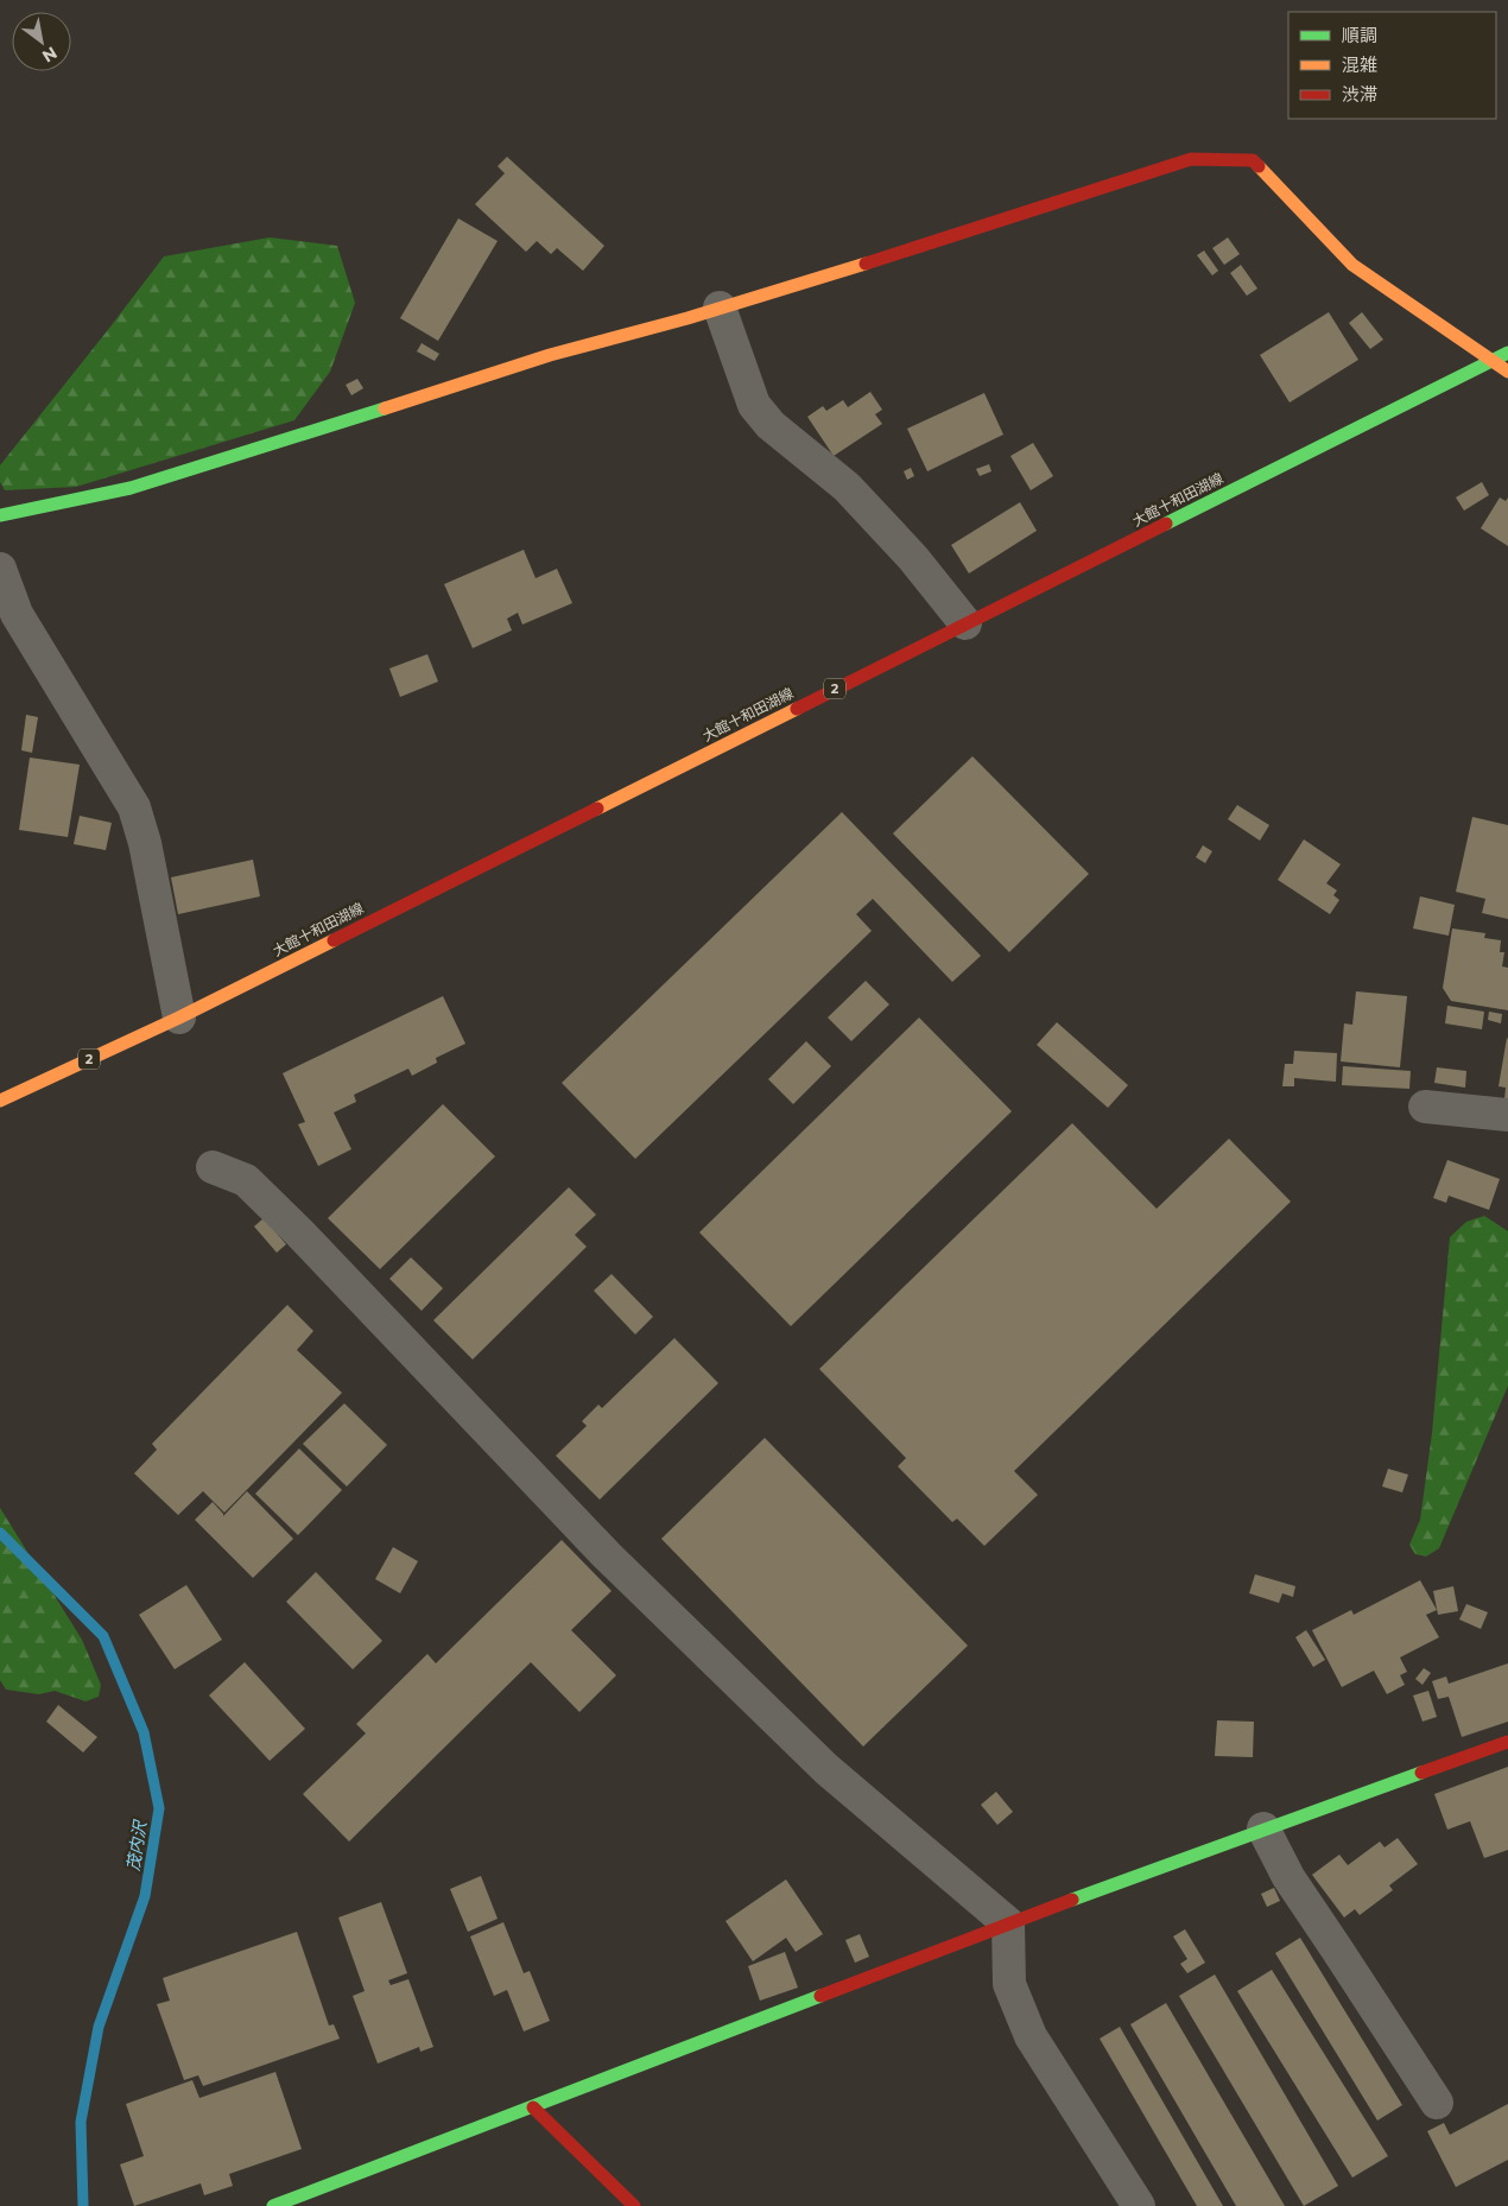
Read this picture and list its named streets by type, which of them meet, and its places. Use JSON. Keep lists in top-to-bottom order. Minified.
{"streets":{"street":["大館十和田湖線","2"]},"water":["茂内沢"],"legend":["順調","混雑","渋滞"],"north":"bottom right"}
